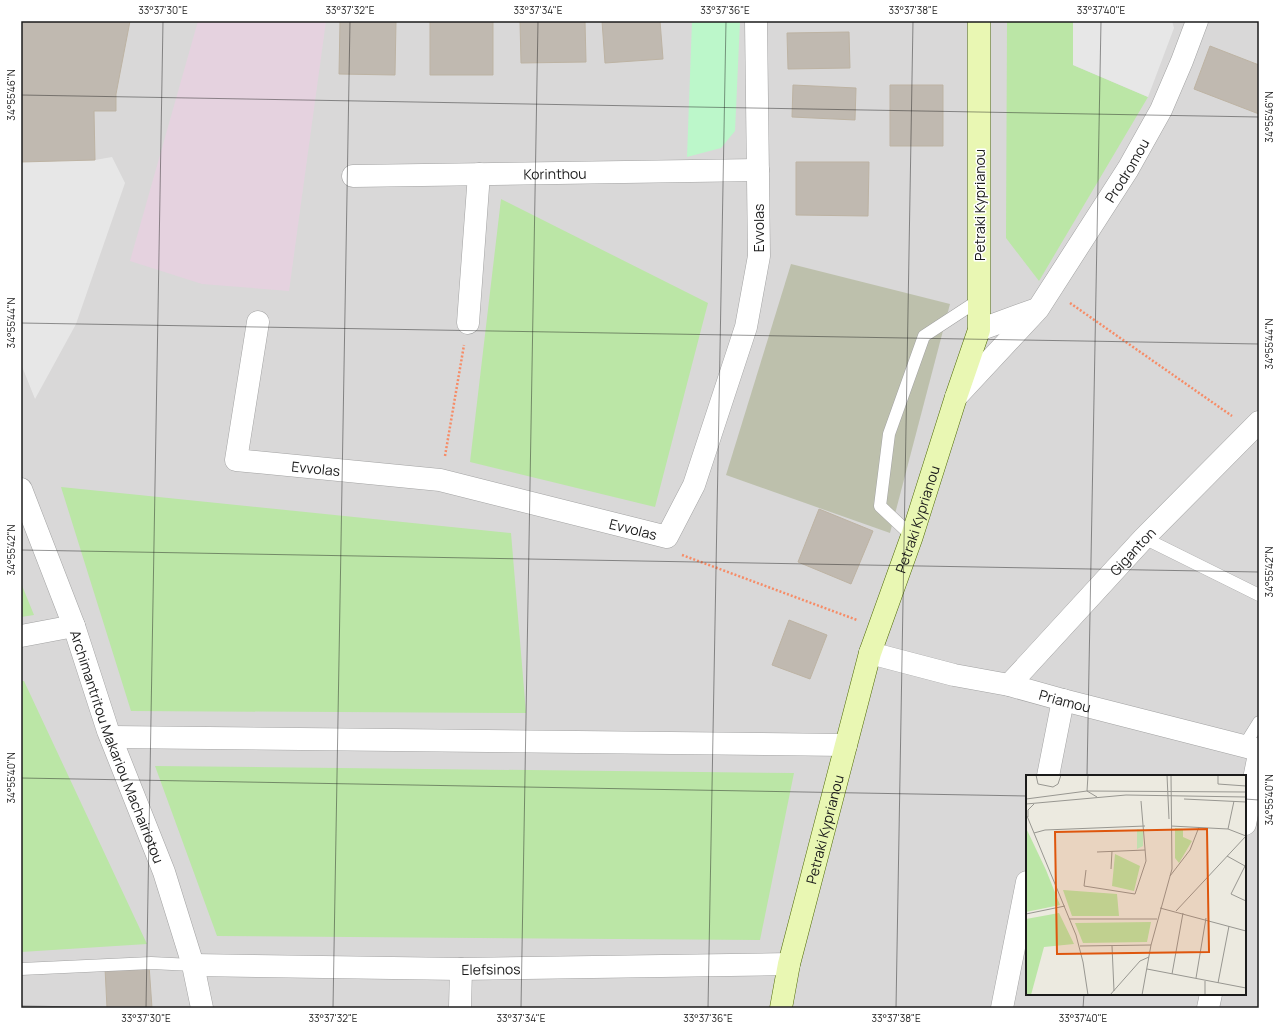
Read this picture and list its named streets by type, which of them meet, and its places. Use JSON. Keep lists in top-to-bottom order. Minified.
{"streets":{"main road":["Petraki Kyprianou"],"street":["Prodromou","Korinthou","EvvoIas","Giganton","Priamou","Archimantritou Makariou Machairiotou","Elefsinos"]},"crossings":[["Prodromou","Petraki Kyprianou"],["Korinthou","EvvoIas"],["Petraki Kyprianou","Priamou"],["Petraki Kyprianou","Elefsinos"],["Giganton","Priamou"],["Archimantritou Makariou Machairiotou","Elefsinos"]],"coordinates":["33°37'30\"E","33°37'32\"E","33°37'34\"E","33°37'36\"E","33°37'38\"E","33°37'40\"E","34°55'46\"N","34°55'44\"N","34°55'42\"N","34°55'40\"N"]}
